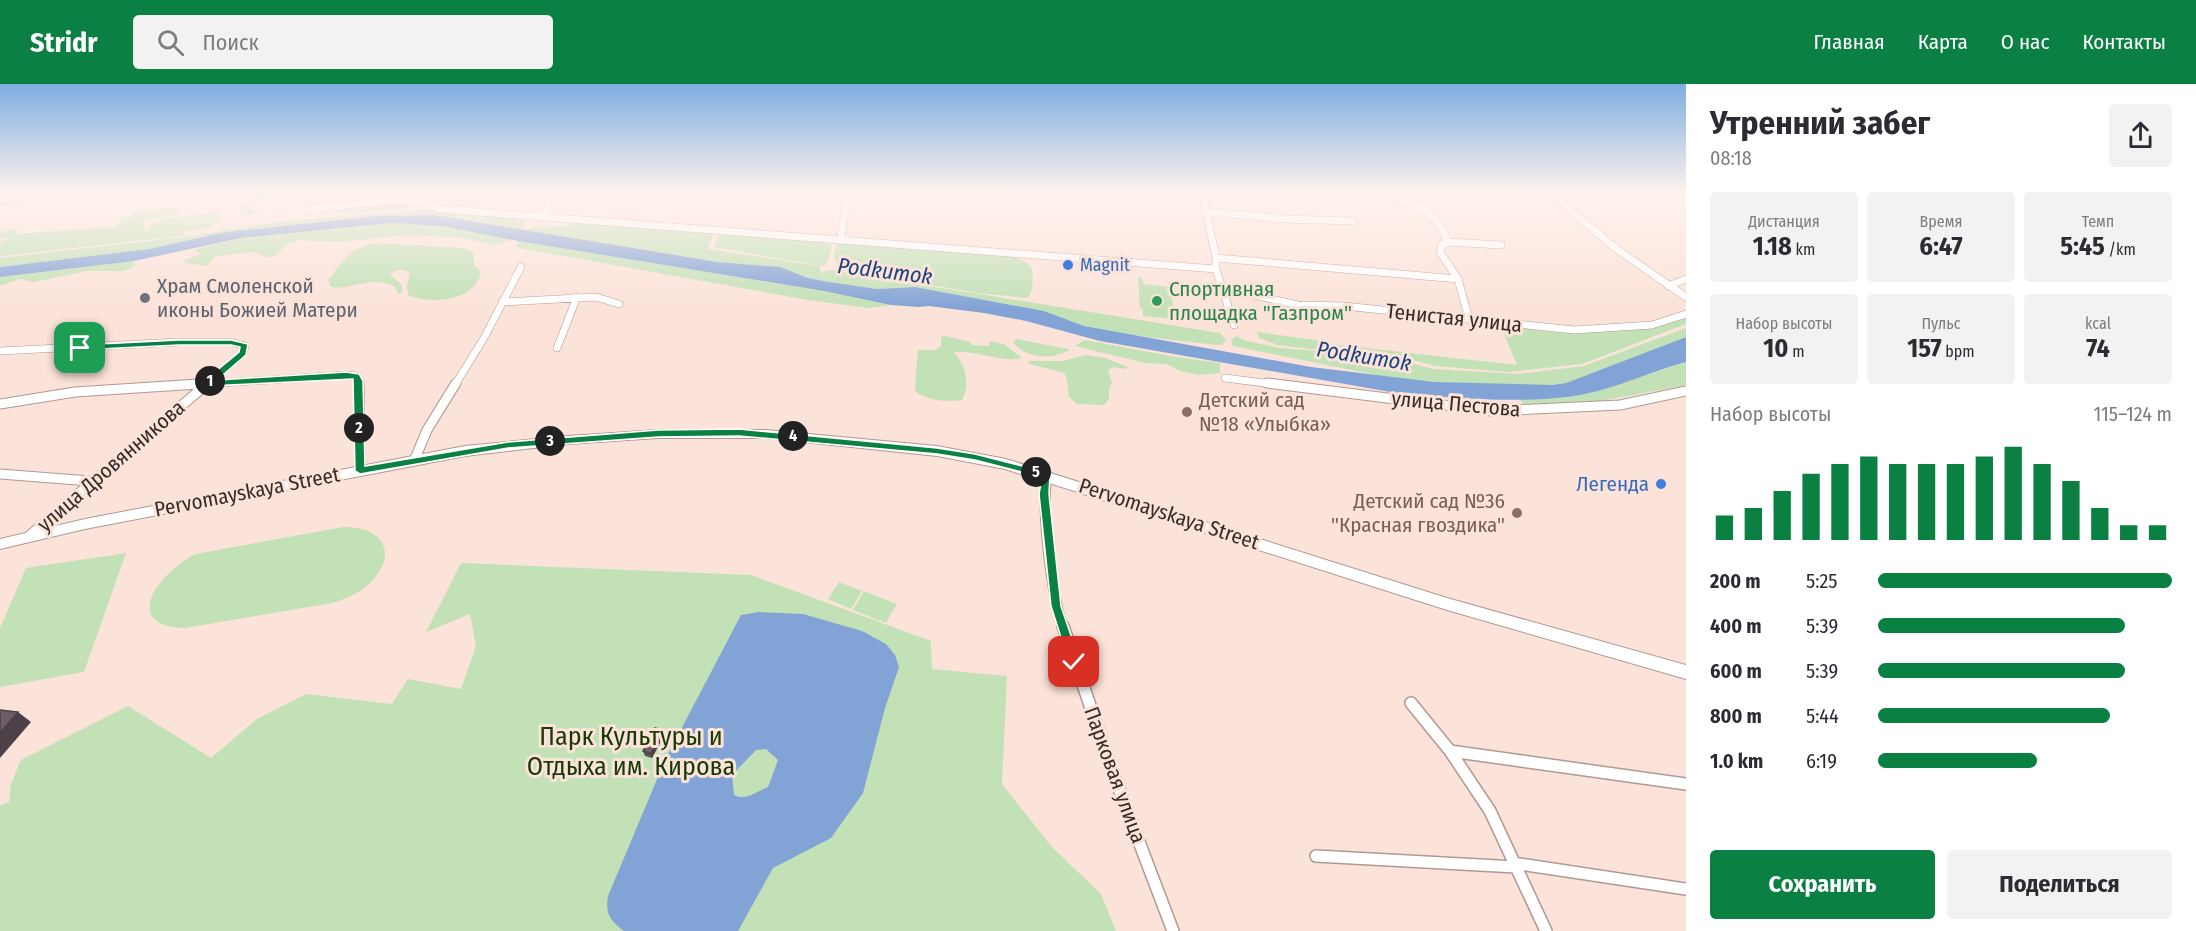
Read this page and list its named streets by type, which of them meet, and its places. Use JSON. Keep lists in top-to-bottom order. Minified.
{"streets":{"street":["Тенистая улица","улица Пестова","улица Дровянникова","Pervomayskaya Street","Парковая улица"]},"crossings":[["улица Дровянникова","Pervomayskaya Street"],["Pervomayskaya Street","Парковая улица"]],"water":["Podkumok"],"parks":["Парк Культуры и Отдыха им. Кирова"],"places":["Magnit","Храм Смоленской иконы Божией Матери","Спортивная площадка \"Газпром\"","Детский сад №18 «Улыбка»","Легенда","Детский сад №36 \"Красная гвоздика\""],"page":{"header":"Stridr","search":"Поиск","nav":["Главная","Карта","О нас","Контакты"],"heading":["Утренний забег","08:18"],"stats":[["Дистанция","1.18 km"],["Время","6:47"],["Темп","5:45 /km"],["Набор высоты","10 m"],["Пульс","157 bpm"],["kcal","74"]],"pins":["1","2","4","3","5"],"chart":["Набор высоты","115–124 m"],"list":[{"name":"200 m","note":"5:25"},{"name":"400 m","note":"5:39"},{"name":"600 m","note":"5:39"},{"name":"800 m","note":"5:44"},{"name":"1.0 km","note":"6:19"}],"buttons":["Сохранить","Поделиться"]}}
